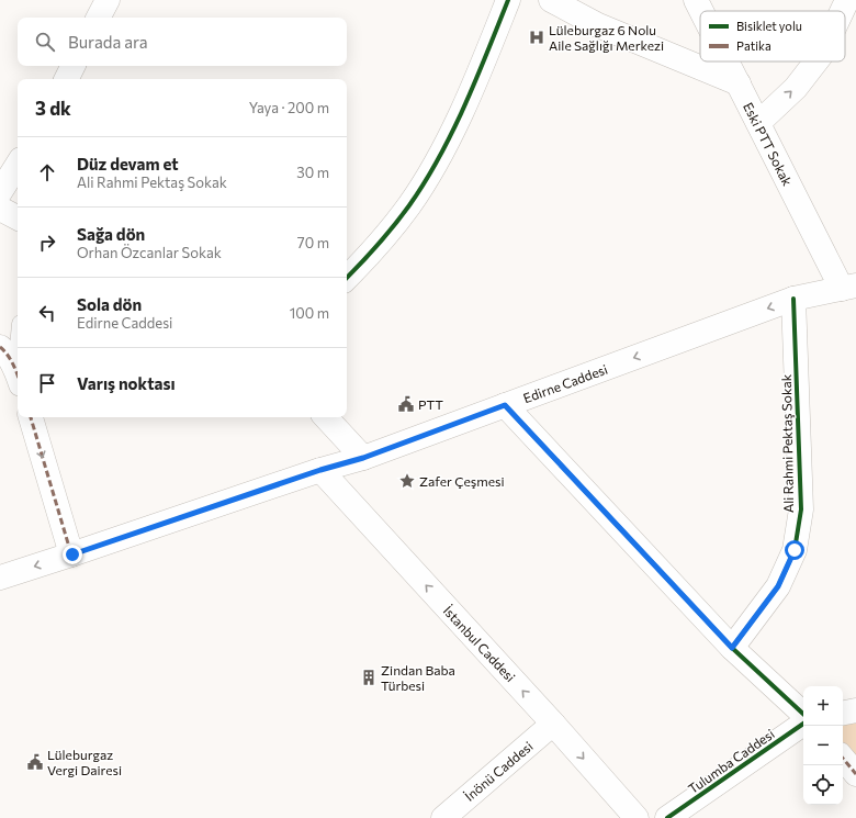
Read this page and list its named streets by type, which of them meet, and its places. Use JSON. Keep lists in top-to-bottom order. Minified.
{"streets":{"street":["Eski PTT Sokak","Edirne Caddesi","Ali Rahmi Pektaş Sokak","İstanbul Caddesi","Tulumba Caddesi","İnönü Caddesi"]},"crossings":[["Eski PTT Sokak","Edirne Caddesi"],["Edirne Caddesi","Ali Rahmi Pektaş Sokak"],["Edirne Caddesi","İstanbul Caddesi"],["İstanbul Caddesi","İnönü Caddesi"]],"one_way":["Edirne Caddesi"],"places":{"hospital":["Lüleburgaz 6 Nolu Aile Sağlığı Merkezi"],"public building":["PTT","Lüleburgaz Vergi Dairesi"],"place":["Zafer Çeşmesi"],"building":["Zindan Baba Türbesi"]},"legend":["Bisiklet yolu","Patika"],"page":{"search":"Burada ara","heading":["3 dk","Yaya · 200 m"],"list":[["Düz devam et","Ali Rahmi Pektaş Sokak","30 m"],["Sağa dön","Orhan Özcanlar Sokak","70 m"],["Sola dön","Edirne Caddesi","100 m"],"Varış noktası"],"map_buttons":["+","−"]}}
